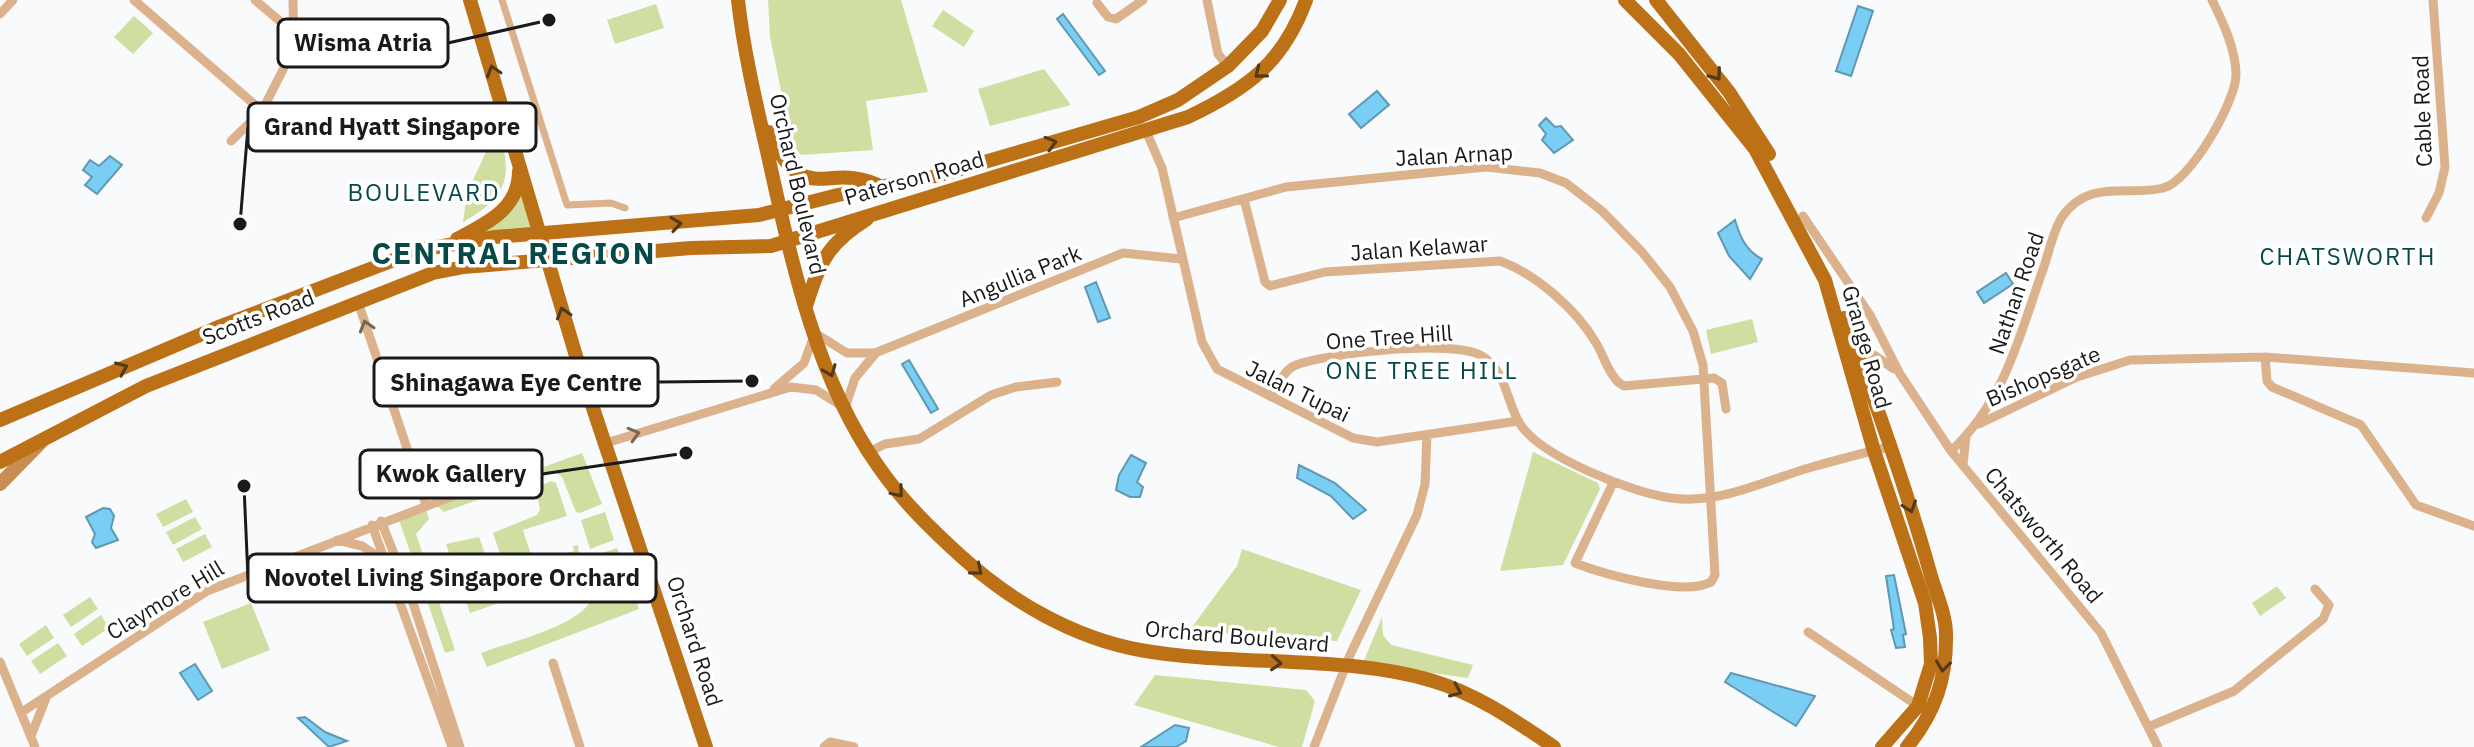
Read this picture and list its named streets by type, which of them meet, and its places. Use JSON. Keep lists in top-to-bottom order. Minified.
{"streets":{"main road":["Paterson Road","Orchard Boulevard","Scotts Road","Grange Road","Orchard Road"],"street":["Cable Road","Jalan Arnap","Jalan Kelawar","Angullia Park","Nathan Road","One Tree Hill","Bishopsgate","Jalan Tupai","Chatsworth Road","Claymore Hill"]},"crossings":[["Jalan Arnap","Jalan Kelawar"],["Jalan Arnap","One Tree Hill"],["Jalan Arnap","Jalan Tupai"],["Paterson Road","Orchard Boulevard"],["Paterson Road","Scotts Road"],["Paterson Road","Jalan Tupai"],["Paterson Road","Orchard Road"],["Angullia Park","Jalan Tupai"],["Nathan Road","Bishopsgate"],["Nathan Road","Chatsworth Road"],["Scotts Road","Orchard Road"],["One Tree Hill","Grange Road"],["One Tree Hill","Jalan Tupai"],["Grange Road","Chatsworth Road"]],"one_way":["Orchard Boulevard","Orchard Road"],"districts":["BOULEVARD","CENTRAL REGION","CHATSWORTH","ONE TREE HILL"],"places":["Wisma Atria","Grand Hyatt Singapore","Shinagawa Eye Centre","Kwok Gallery","Novotel Living Singapore Orchard"]}
